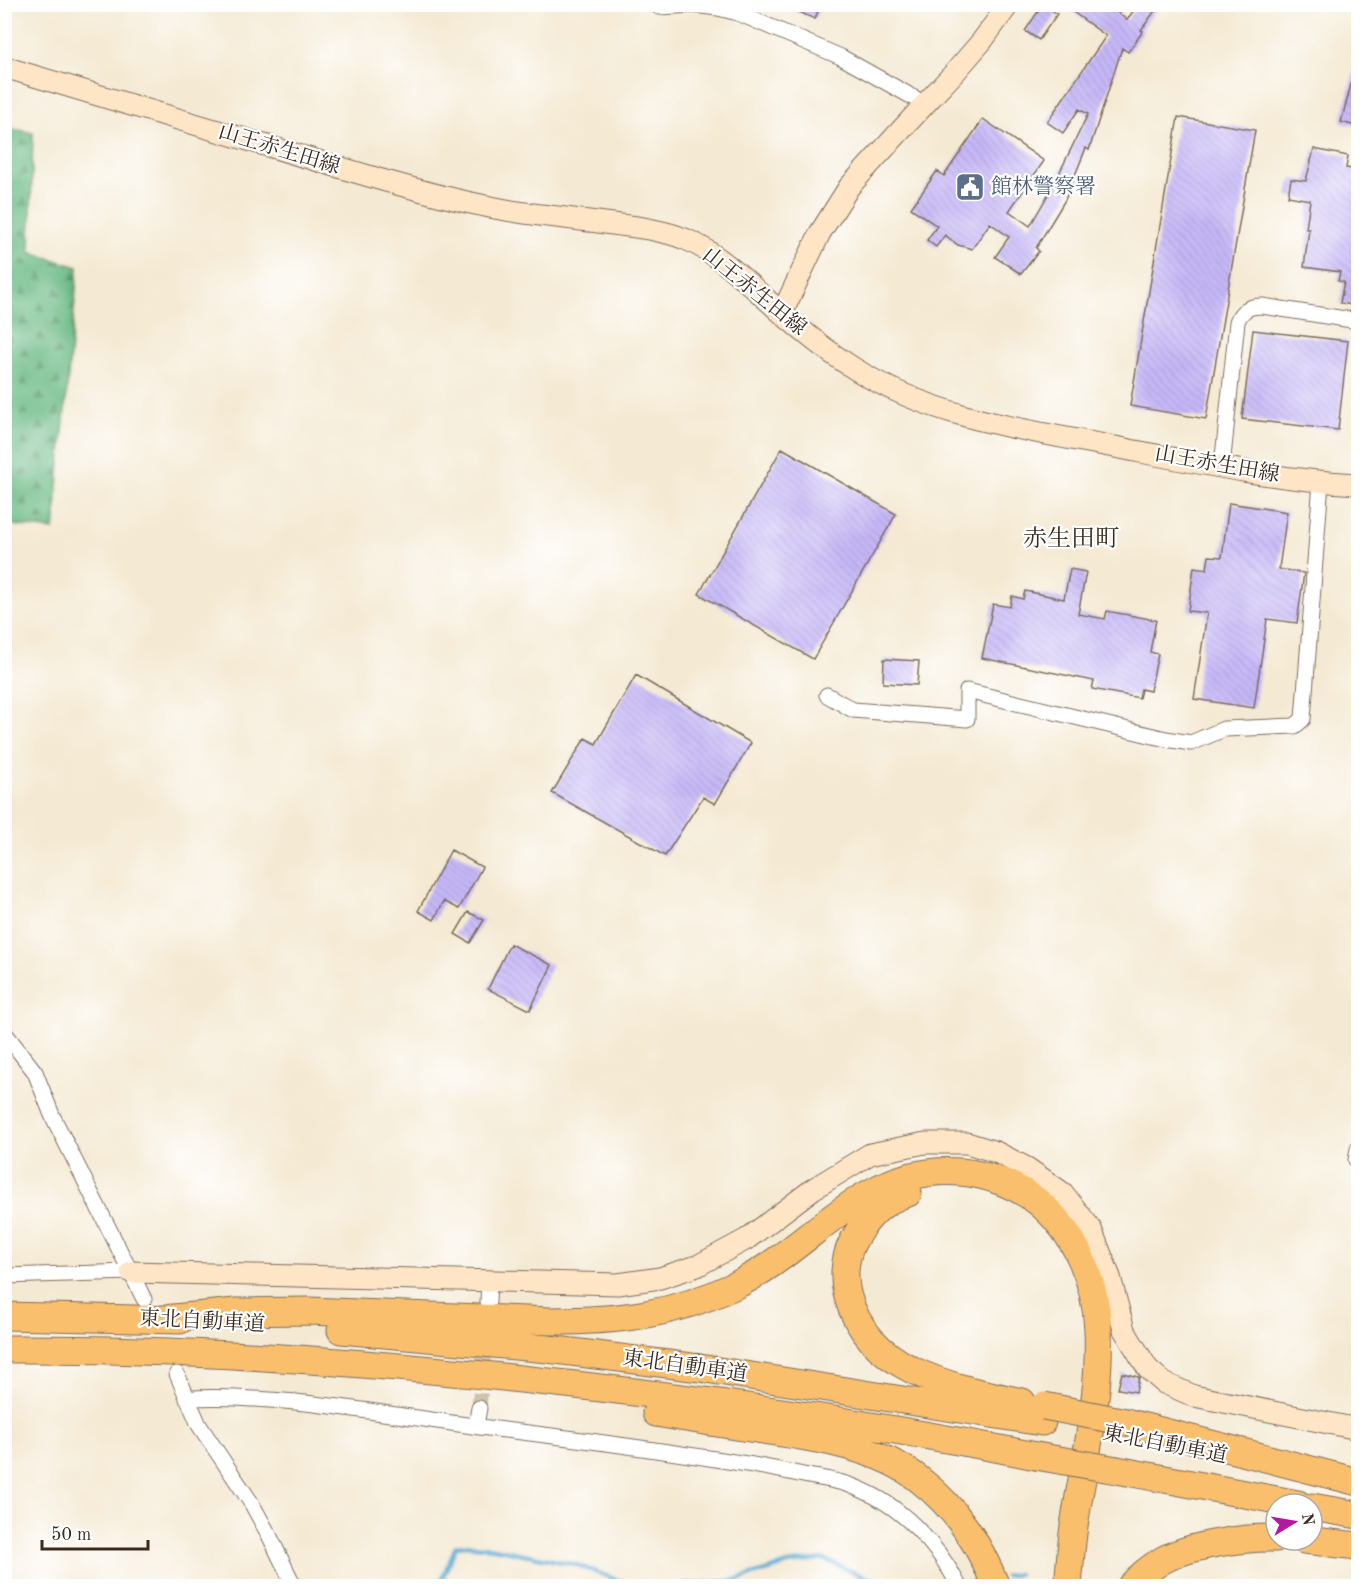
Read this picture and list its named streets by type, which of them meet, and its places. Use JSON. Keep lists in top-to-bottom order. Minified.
{"streets":{"highway":["東北自動車道"],"street":["山王赤生田線"]},"districts":["赤生田町"],"places":{"public building":["館林警察署"]},"scale_bar":"50 m","north":"right"}
